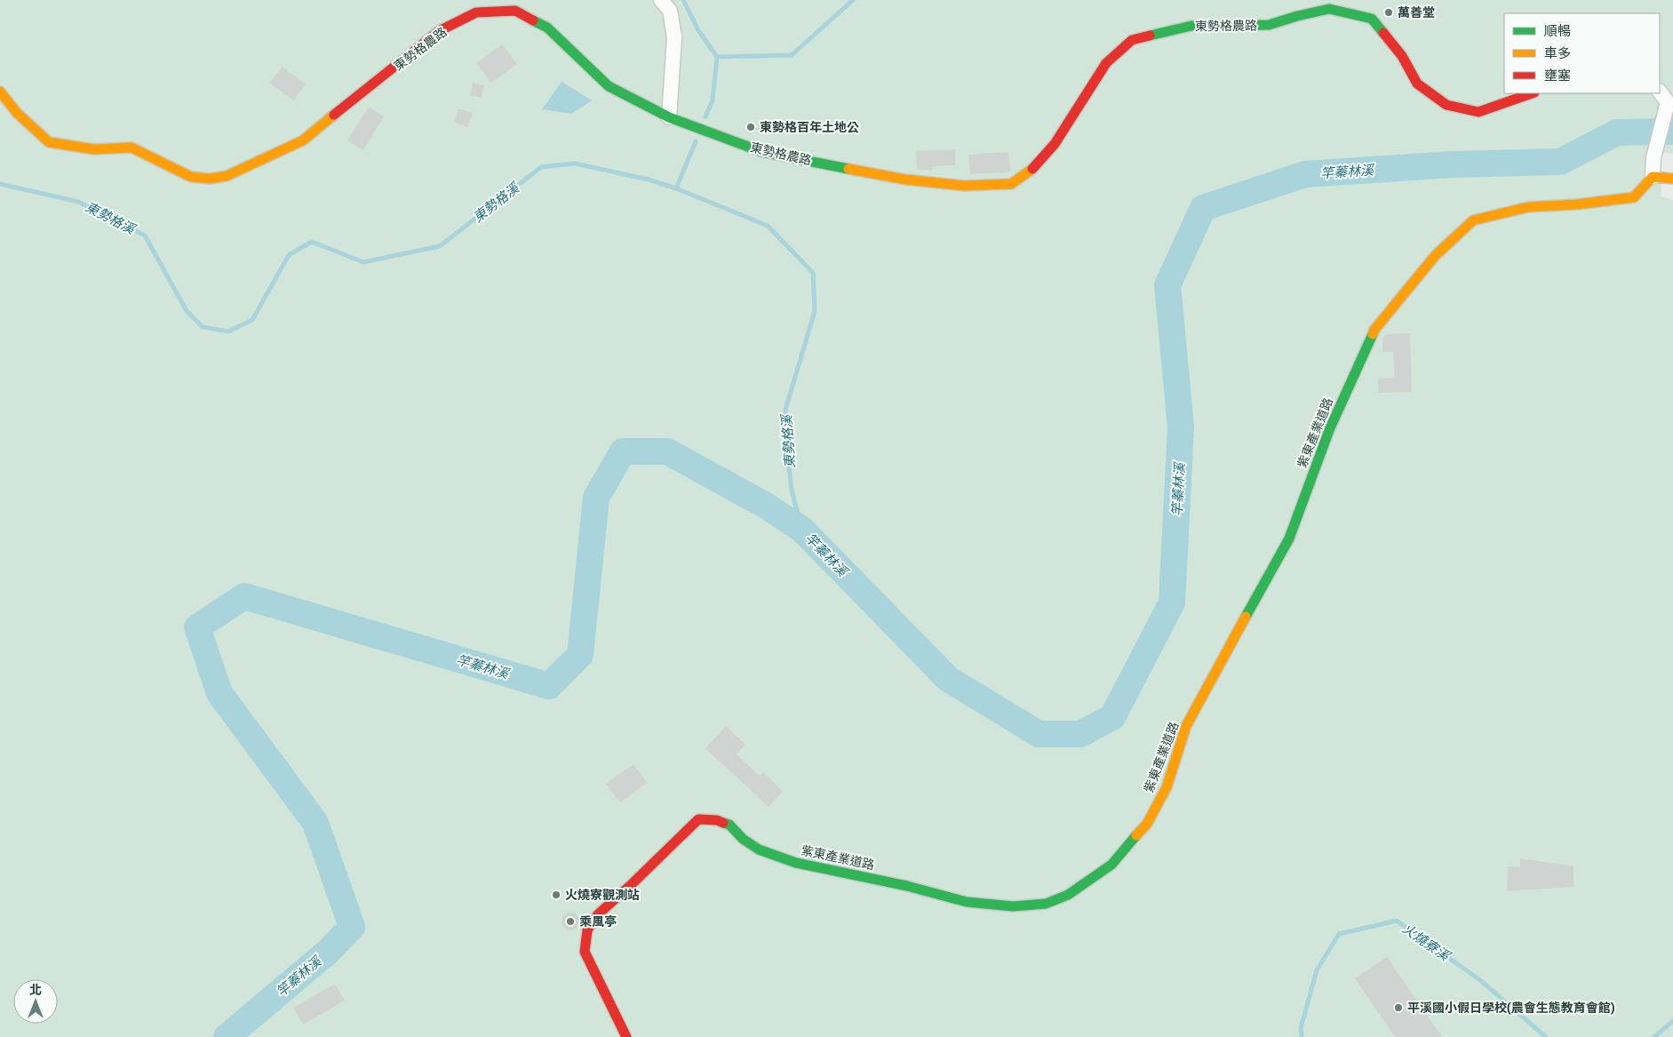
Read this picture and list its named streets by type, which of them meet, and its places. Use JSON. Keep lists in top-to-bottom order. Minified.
{"streets":{"street":["東勢格農路","紫東產業道路"]},"water":["竿蓁林溪","東勢格溪","火燒寮溪"],"places":["萬善堂","東勢格百年土地公","火燒寮觀測站","乘風亭","平溪國小假日學校(農會生態教育會館)"],"legend":["順暢","車多","壅塞"],"north":"top"}
